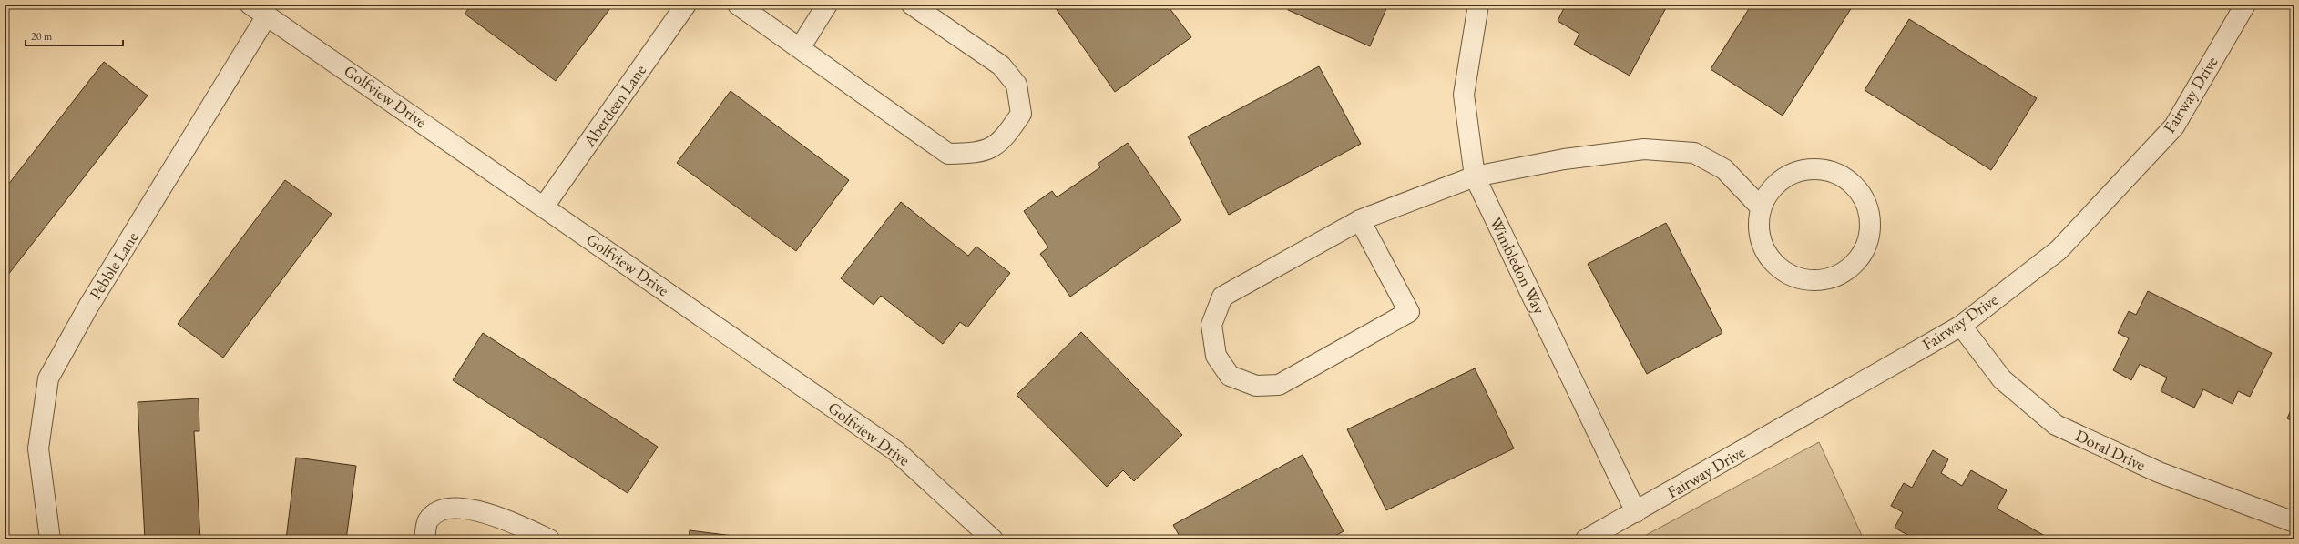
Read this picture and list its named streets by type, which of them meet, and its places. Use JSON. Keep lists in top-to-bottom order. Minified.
{"streets":{"street":["Fairway Drive","Golfview Drive","Aberdeen Lane","Pebble Lane","Wimbledon Way","Doral Drive"]},"crossings":[["Fairway Drive","Wimbledon Way"],["Fairway Drive","Doral Drive"],["Golfview Drive","Aberdeen Lane"],["Golfview Drive","Pebble Lane"]],"scale_bar":"20 m"}
